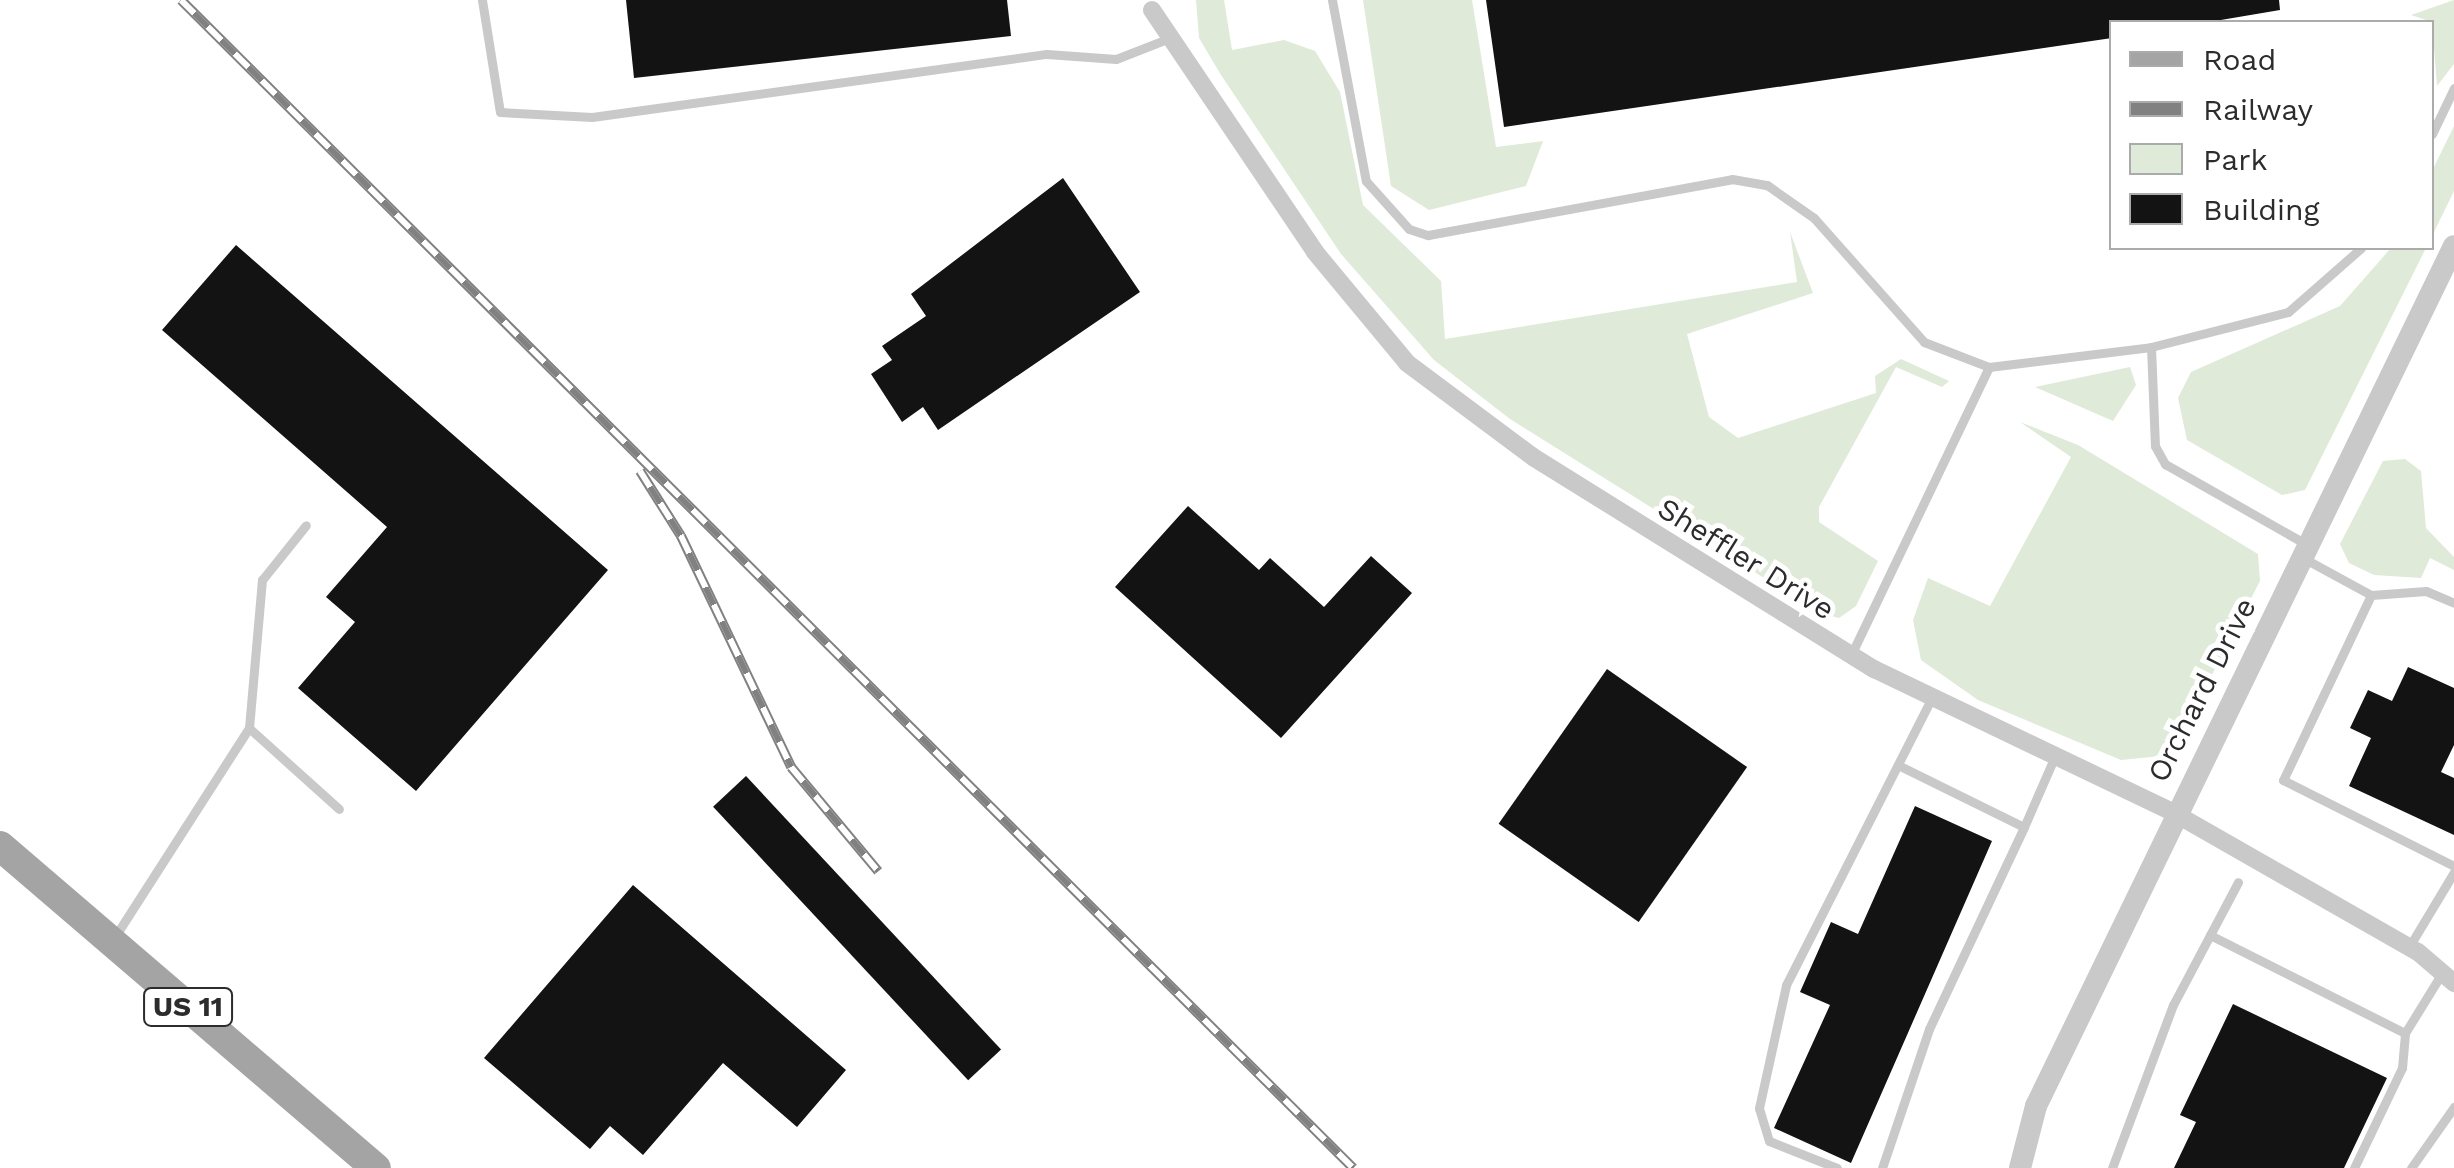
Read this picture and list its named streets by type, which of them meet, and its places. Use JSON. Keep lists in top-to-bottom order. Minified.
{"streets":{"main road":["US 11"],"street":["Sheffler Drive","Orchard Drive"]},"crossings":[["Sheffler Drive","Orchard Drive"]],"legend":["Road","Railway","Park","Building"]}
